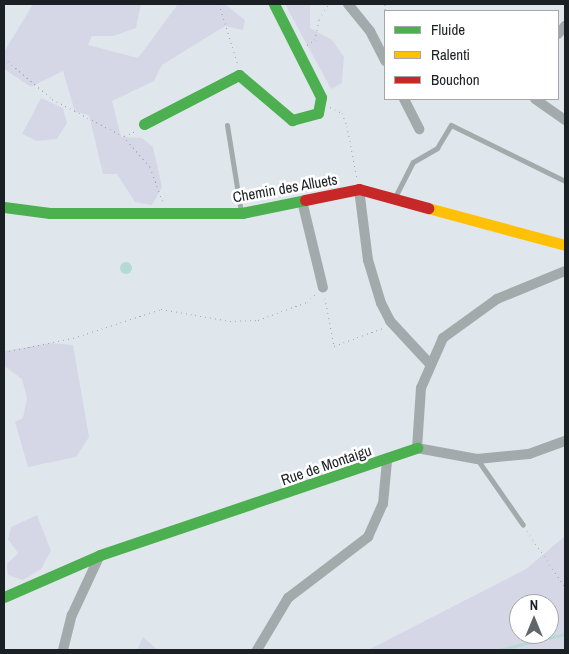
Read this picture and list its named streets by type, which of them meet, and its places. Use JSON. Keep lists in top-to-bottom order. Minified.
{"streets":{"street":["Chemin des Alluets","Rue de Montaigu"]},"legend":["Fluide","Ralenti","Bouchon"],"north":"top"}
